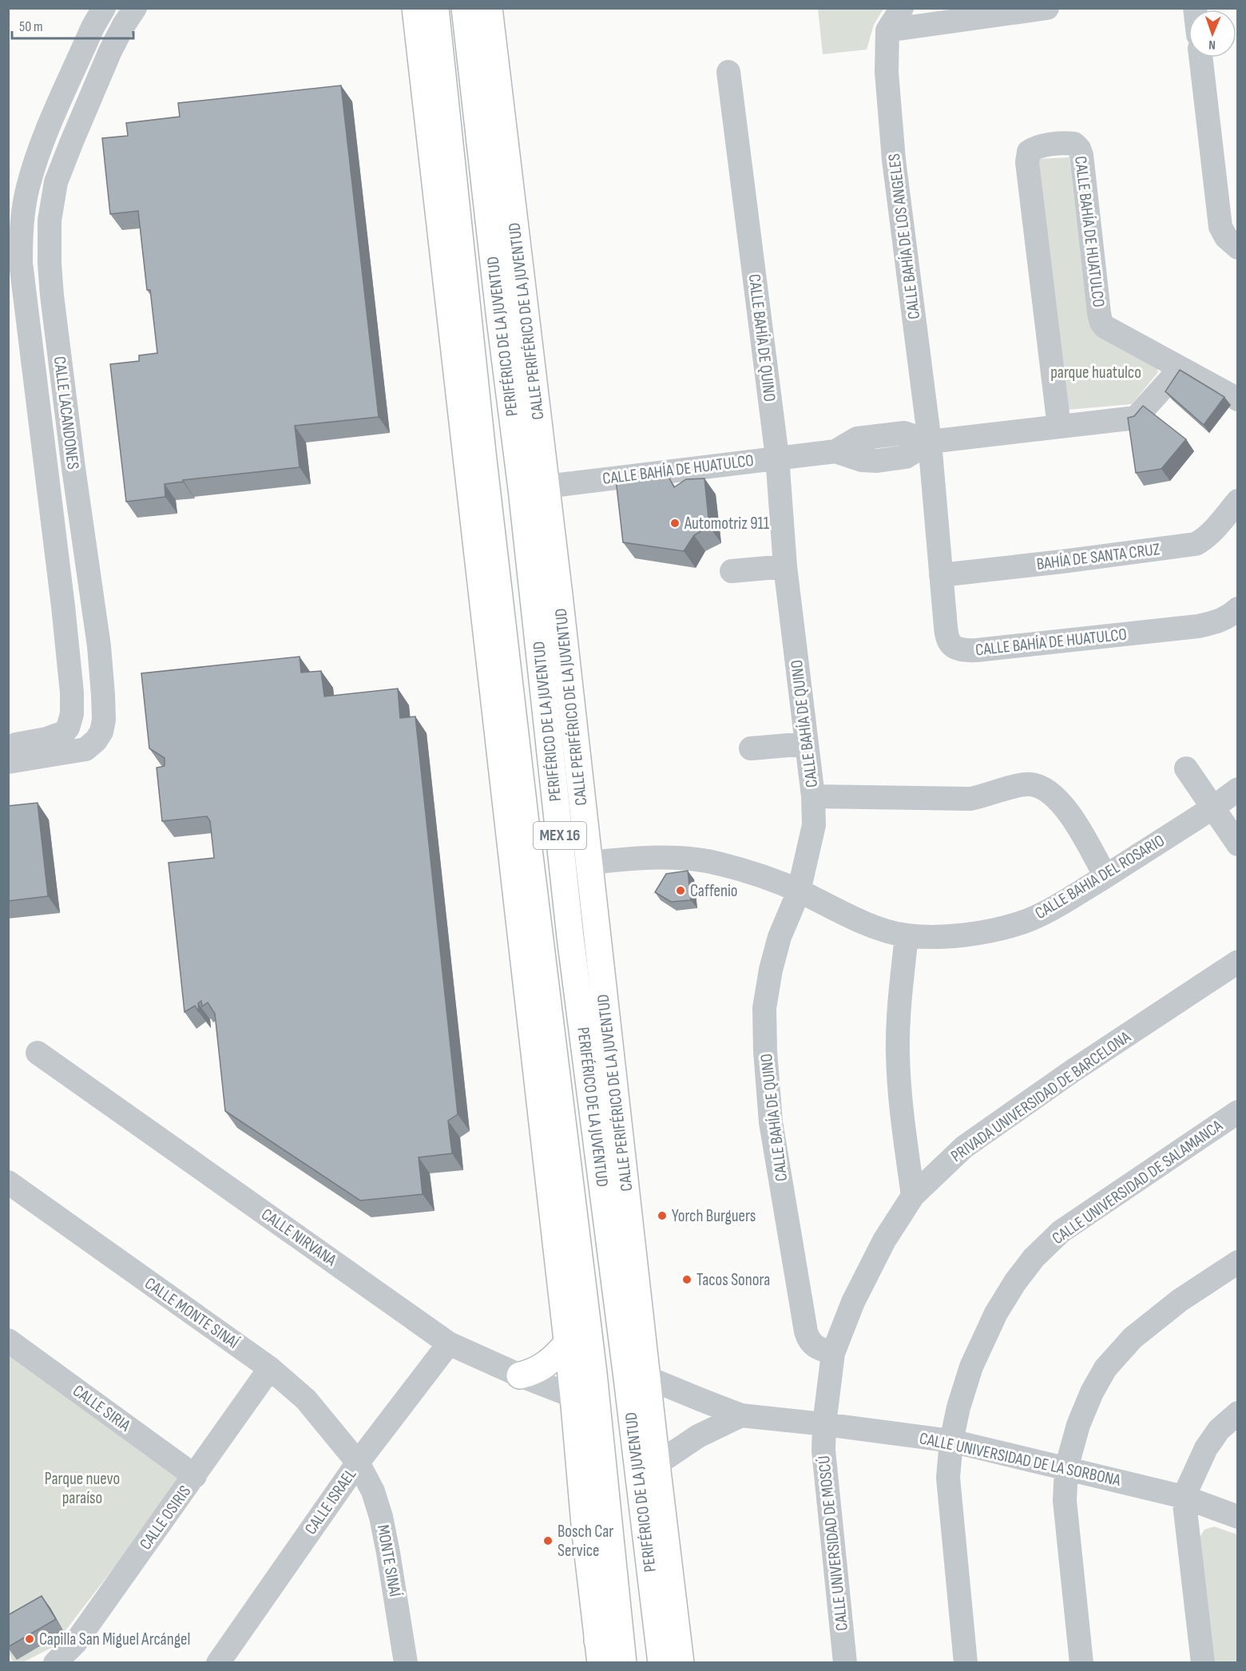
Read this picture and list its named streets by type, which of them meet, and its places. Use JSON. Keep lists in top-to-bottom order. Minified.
{"streets":{"main road":["CALLE PERIFÉRICO DE LA JUVENTUD","PERIFÉRICO DE LA JUVENTUD","MEX 16"],"street":["CALLE BAHÍA DE HUATULCO","CALLE BAHÍA DE LOS ANGELES","CALLE BAHÍA DE QUINO","CALLE LACANDONES","BAHÍA DE SANTA CRUZ","CALLE BAHIA DEL ROSARIO","PRIVADA UNIVERSIDAD DE BARCELONA","CALLE UNIVERSIDAD DE SALAMANCA","CALLE NIRVANA","CALLE MONTE SINAÍ","CALLE SIRIA","CALLE UNIVERSIDAD DE LA SORBONA","CALLE ISRAEL","CALLE OSIRIS","CALLE UNIVERSIDAD DE MOSCÚ","MONTE SINAÍ"]},"crossings":[["CALLE BAHÍA DE HUATULCO","CALLE BAHÍA DE LOS ANGELES"],["CALLE BAHÍA DE HUATULCO","CALLE PERIFÉRICO DE LA JUVENTUD"],["CALLE BAHÍA DE HUATULCO","PERIFÉRICO DE LA JUVENTUD"],["CALLE BAHÍA DE HUATULCO","CALLE BAHÍA DE QUINO"],["CALLE BAHÍA DE HUATULCO","BAHÍA DE SANTA CRUZ"],["CALLE PERIFÉRICO DE LA JUVENTUD","PERIFÉRICO DE LA JUVENTUD"],["PERIFÉRICO DE LA JUVENTUD","CALLE BAHIA DEL ROSARIO"],["PERIFÉRICO DE LA JUVENTUD","CALLE UNIVERSIDAD DE LA SORBONA"],["CALLE BAHÍA DE QUINO","CALLE BAHIA DEL ROSARIO"],["CALLE BAHÍA DE QUINO","PRIVADA UNIVERSIDAD DE BARCELONA"],["PRIVADA UNIVERSIDAD DE BARCELONA","CALLE UNIVERSIDAD DE LA SORBONA"],["PRIVADA UNIVERSIDAD DE BARCELONA","CALLE UNIVERSIDAD DE MOSCÚ"],["CALLE UNIVERSIDAD DE SALAMANCA","CALLE UNIVERSIDAD DE LA SORBONA"],["CALLE NIRVANA","CALLE ISRAEL"],["CALLE MONTE SINAÍ","CALLE ISRAEL"],["CALLE MONTE SINAÍ","CALLE OSIRIS"],["CALLE MONTE SINAÍ","MONTE SINAÍ"],["CALLE SIRIA","CALLE OSIRIS"],["CALLE UNIVERSIDAD DE LA SORBONA","CALLE UNIVERSIDAD DE MOSCÚ"],["CALLE ISRAEL","MONTE SINAÍ"]],"parks":["parque huatulco","Parque nuevo paraíso"],"places":["Automotriz 911","Caffenio","Yorch Burguers","Tacos Sonora","Bosch Car Service","Capilla San Miguel Arcángel"],"scale_bar":"50 m","north":"bottom"}
